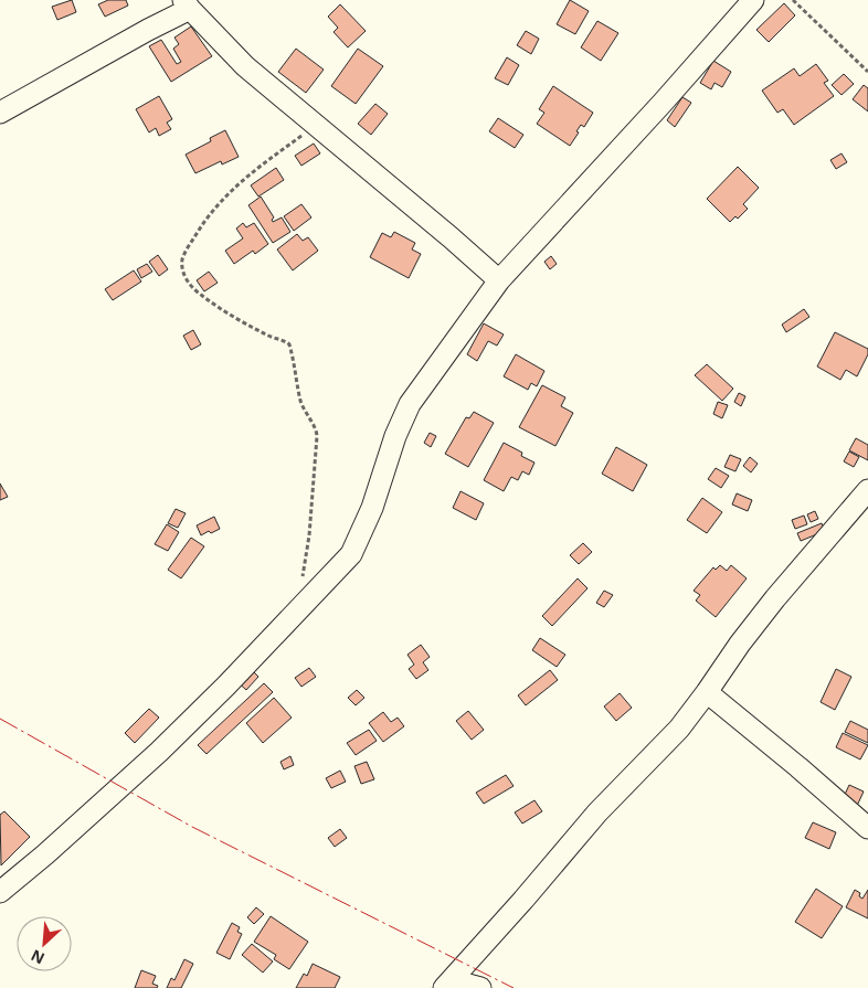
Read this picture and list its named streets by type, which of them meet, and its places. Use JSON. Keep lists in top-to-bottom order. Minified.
{"north":"bottom left"}
